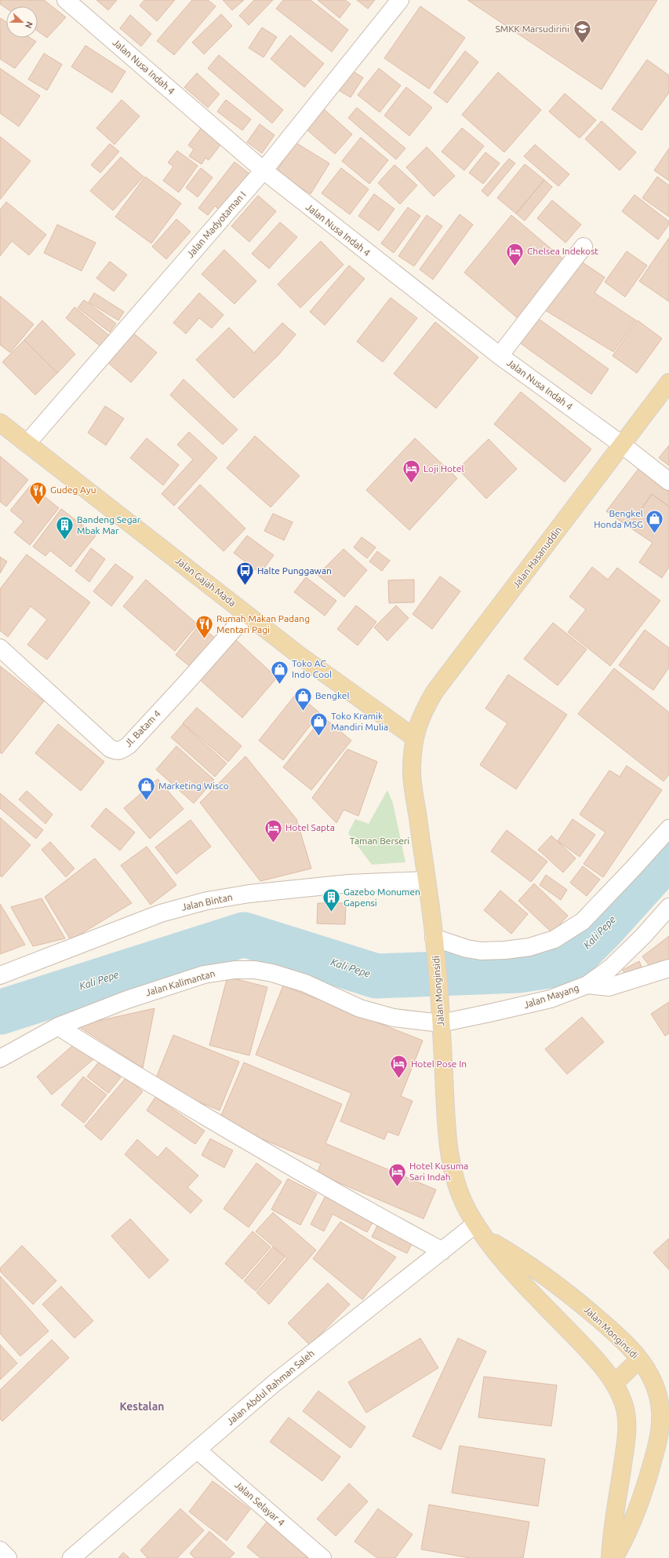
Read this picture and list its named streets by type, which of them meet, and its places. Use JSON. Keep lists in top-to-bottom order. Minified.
{"streets":{"main road":["Jalan Hasanuddin","Jalan Gajah Mada","Jalan Monginsidi"],"street":["Jalan Nusa Indah 4","Jalan Madyotaman I","Jl. Batam 4","Jalan Bintan","Jalan Kalimantan","Jalan Mayang","Jalan Abdul Rahman Saleh","Jalan Selayar 4"]},"crossings":[["Jalan Nusa Indah 4","Jalan Madyotaman I"],["Jalan Nusa Indah 4","Jalan Hasanuddin"],["Jalan Madyotaman I","Jalan Gajah Mada"],["Jalan Hasanuddin","Jalan Gajah Mada"],["Jalan Hasanuddin","Jalan Monginsidi"],["Jalan Gajah Mada","Jl. Batam 4"],["Jalan Gajah Mada","Jalan Monginsidi"],["Jalan Bintan","Jalan Monginsidi"],["Jalan Kalimantan","Jalan Monginsidi"],["Jalan Kalimantan","Jalan Mayang"],["Jalan Monginsidi","Jalan Mayang"],["Jalan Monginsidi","Jalan Abdul Rahman Saleh"],["Jalan Abdul Rahman Saleh","Jalan Selayar 4"]],"districts":["Kestalan"],"water":["Kali Pepe"],"parks":["Taman Berseri"],"places":{"school or university":["SMKK Marsudirini"],"hotel":["Chelsea Indekost","Loji Hotel","Hotel Sapta","Hotel Pose In","Hotel Kusuma Sari Indah"],"restaurant":["Gudeg Ayu","Rumah Makan Padang Mentari Pagi"],"shop":["Bengkel Honda MSG","Toko AC Indo Cool","Bengkel","Toko Kramik Mandiri Mulia","Marketing Wisco"],"building":["Bandeng Segar Mbak Mar","Gazebo Monumen Gapensi"],"bus stop":["Halte Punggawan"]},"north":"right"}
